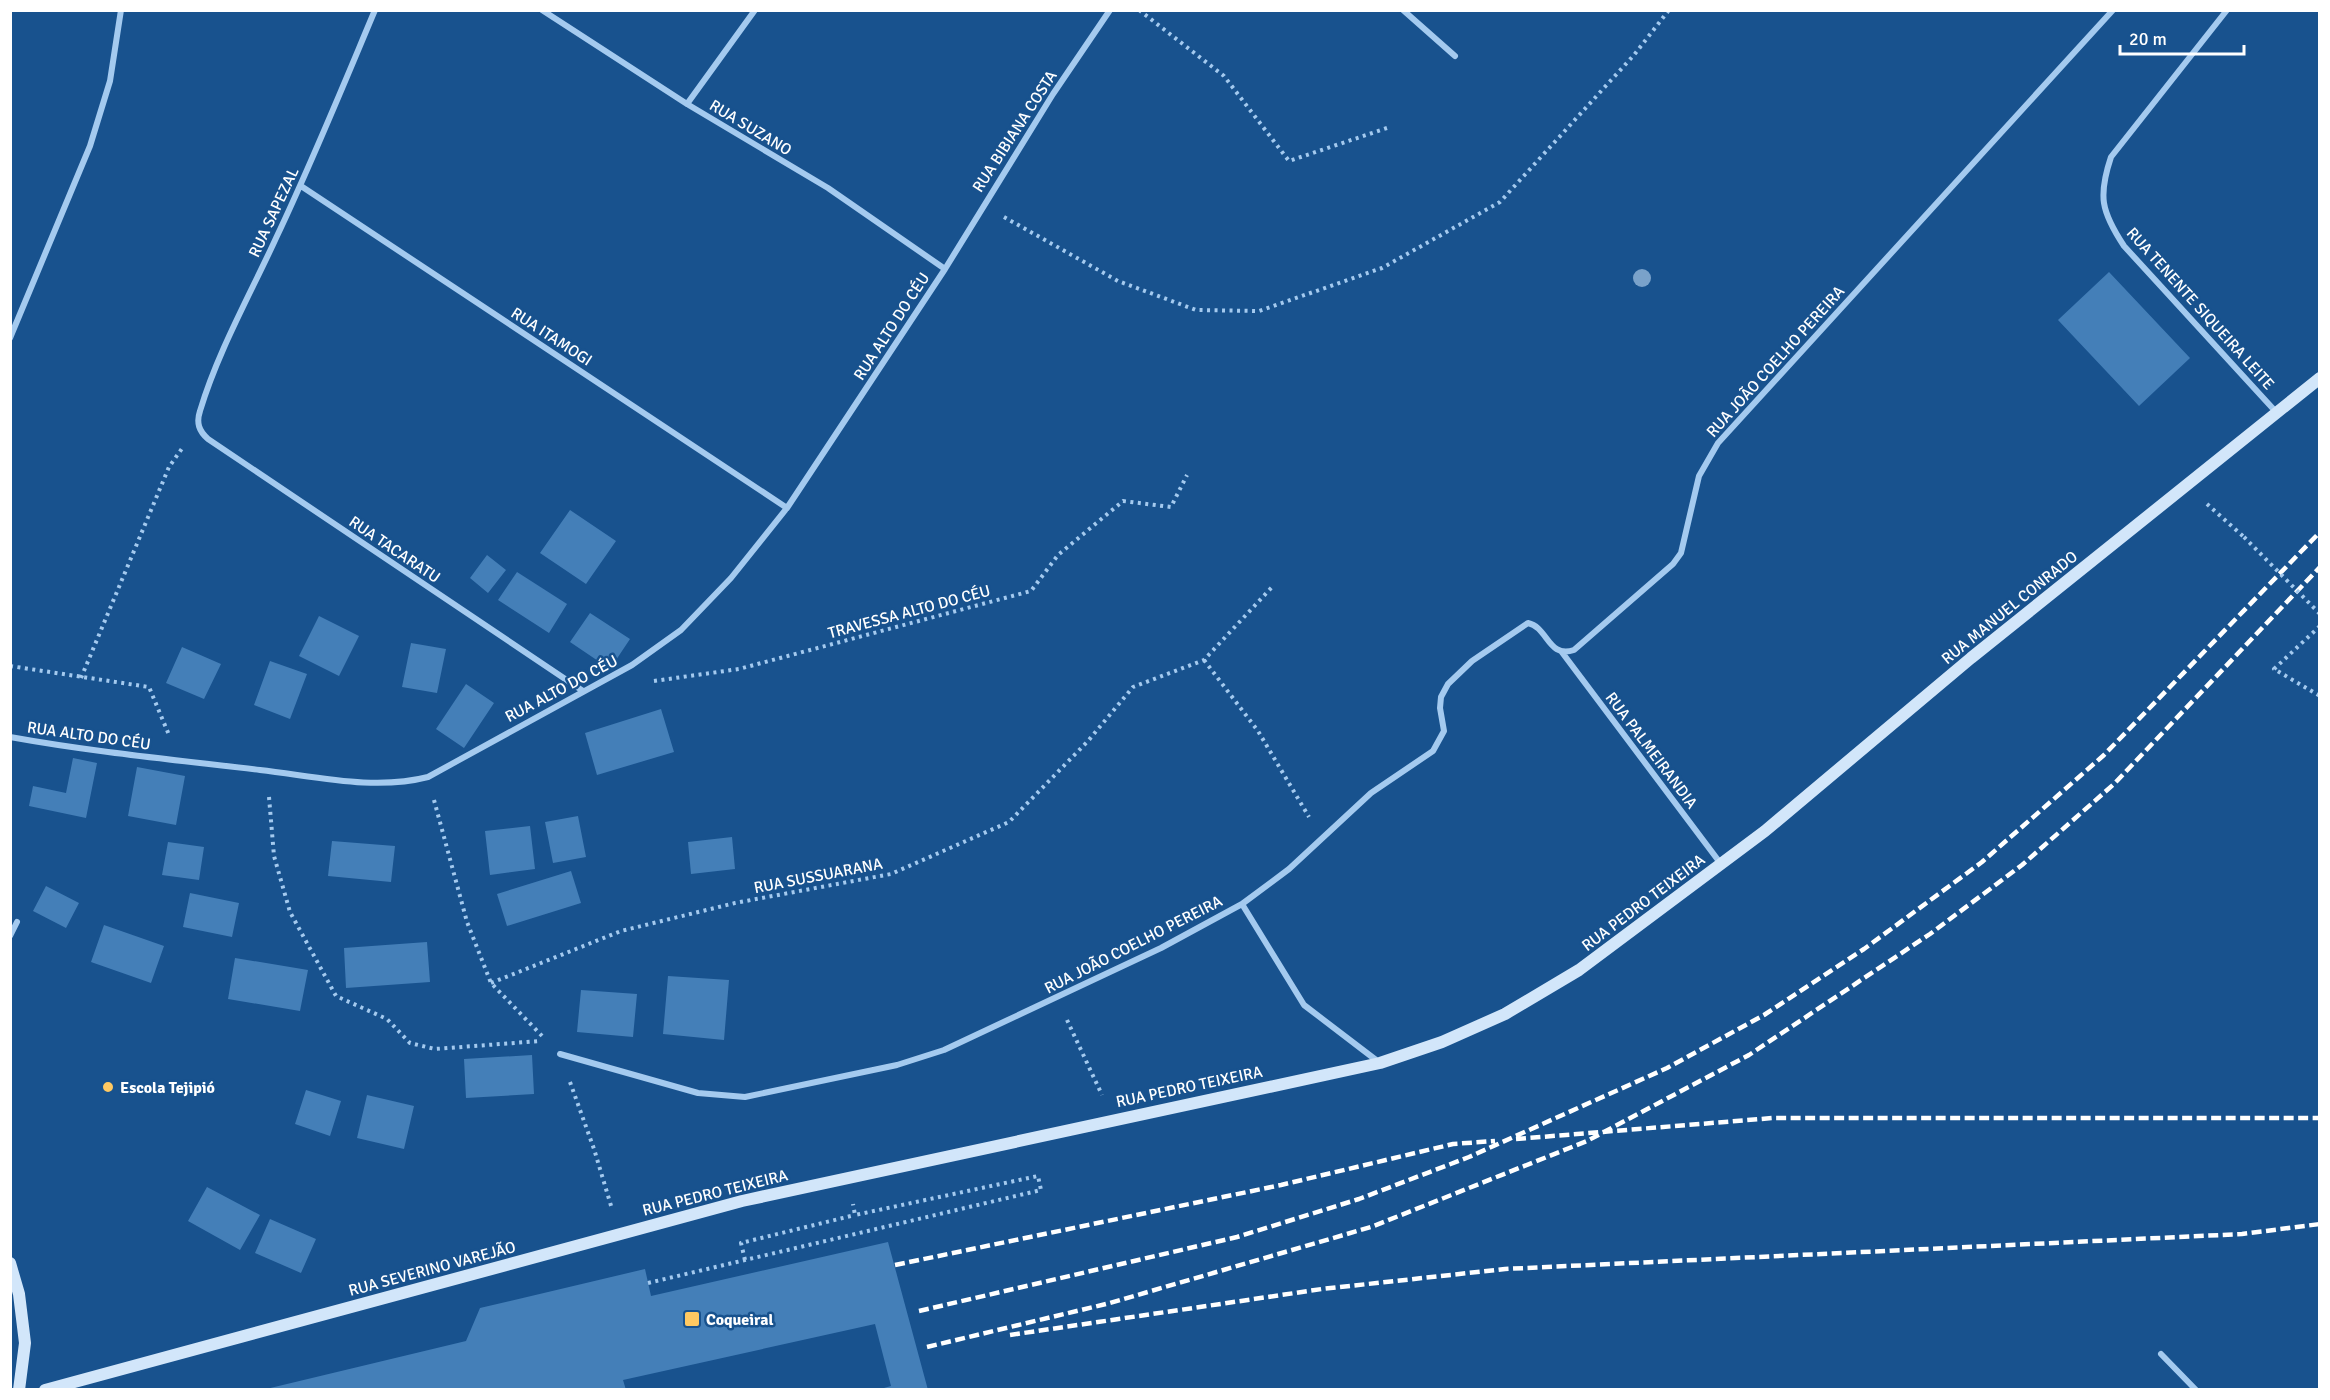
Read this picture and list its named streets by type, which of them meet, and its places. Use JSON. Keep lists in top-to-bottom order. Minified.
{"streets":{"street":["RUA SUZANO","RUA BIBIANA COSTA","RUA SAPEZAL","RUA TENENTE SIQUEIRA LEITE","RUA ALTO DO CÉU","RUA ITAMOGI","RUA JOÃO COELHO PEREIRA","RUA TACARATU","RUA MANUEL CONRADO","RUA PALMEIRANDIA","RUA PEDRO TEIXEIRA","RUA SEVERINO VAREJÃO"],"path":["TRAVESSA ALTO DO CÉU","RUA SUSSUARANA"]},"crossings":[["RUA SUZANO","RUA BIBIANA COSTA"],["RUA SUZANO","RUA ALTO DO CÉU"],["RUA BIBIANA COSTA","RUA ALTO DO CÉU"],["RUA SAPEZAL","RUA ITAMOGI"],["RUA SAPEZAL","RUA TACARATU"],["RUA TENENTE SIQUEIRA LEITE","RUA MANUEL CONRADO"],["RUA ALTO DO CÉU","RUA ITAMOGI"],["RUA ALTO DO CÉU","RUA TACARATU"],["RUA JOÃO COELHO PEREIRA","RUA PALMEIRANDIA"],["RUA MANUEL CONRADO","RUA PALMEIRANDIA"],["RUA MANUEL CONRADO","RUA PEDRO TEIXEIRA"],["RUA PALMEIRANDIA","RUA PEDRO TEIXEIRA"],["RUA PEDRO TEIXEIRA","RUA SEVERINO VAREJÃO"]],"places":{"other":["Escola Tejipió"],"transit":["Coqueiral"]},"scale_bar":"20 m"}
